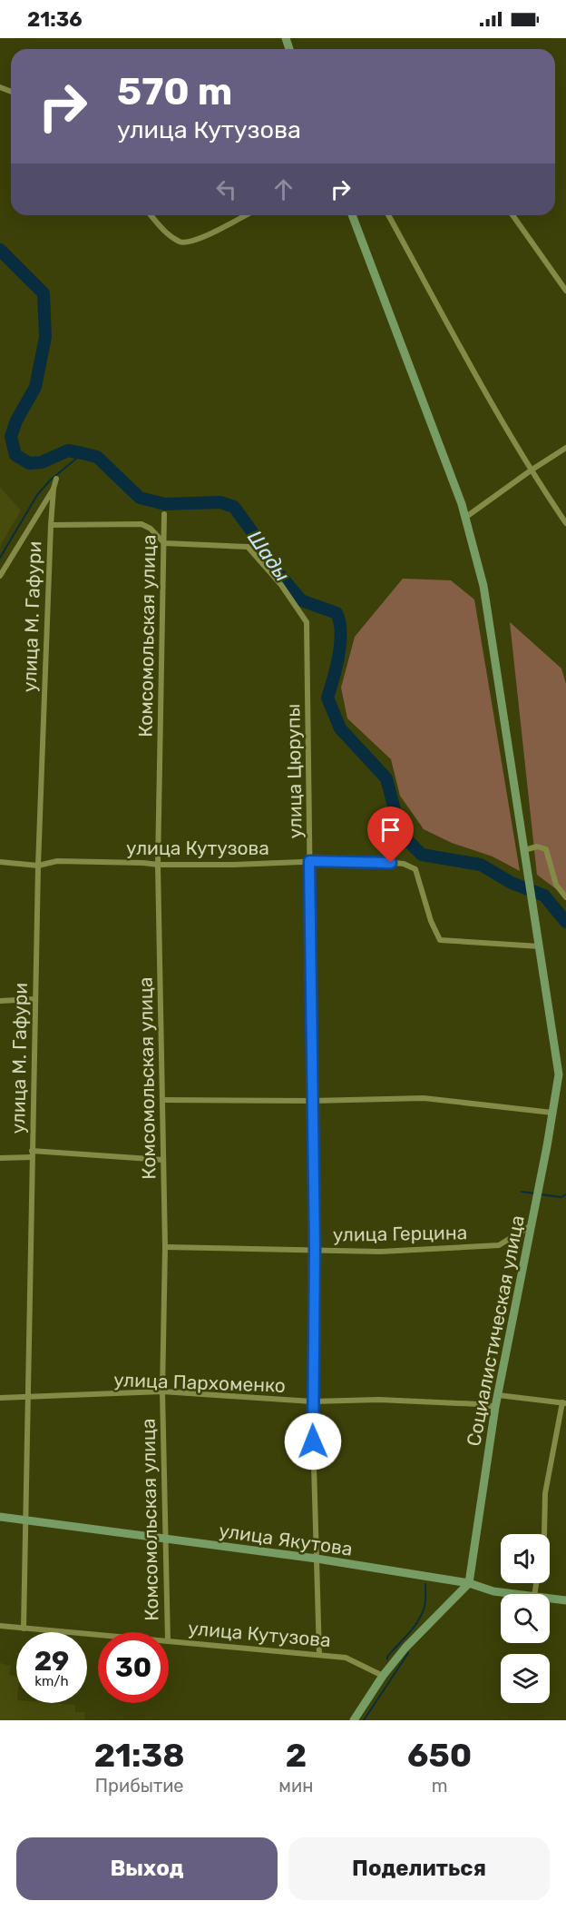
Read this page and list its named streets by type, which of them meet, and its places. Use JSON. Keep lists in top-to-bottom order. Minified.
{"streets":{"street":["улица М. Гафури","Комсомольская улица","улица Цюрупы","улица Кутузова","улица Герцина","Социалистическая улица","улица Пархоменко","улица Якутова"]},"crossings":[["улица М. Гафури","улица Кутузова"],["улица М. Гафури","улица Пархоменко"],["улица М. Гафури","улица Якутова"],["Комсомольская улица","улица Цюрупы"],["Комсомольская улица","улица Кутузова"],["Комсомольская улица","улица Герцина"],["Комсомольская улица","улица Пархоменко"],["Комсомольская улица","улица Якутова"],["улица Цюрупы","улица Кутузова"],["улица Цюрупы","улица Герцина"],["улица Цюрупы","улица Пархоменко"],["улица Цюрупы","улица Якутова"],["улица Кутузова","Социалистическая улица"],["улица Герцина","Социалистическая улица"],["Социалистическая улица","улица Пархоменко"],["Социалистическая улица","улица Якутова"]],"water":["Шады"],"page":{"status":"21:36","turn":["570 m","улица Кутузова"],"speed":"29 km/h","limit":"30","eta":["21:38","Прибытие","2","мин","650","m"],"buttons":["Выход","Поделиться"]}}
